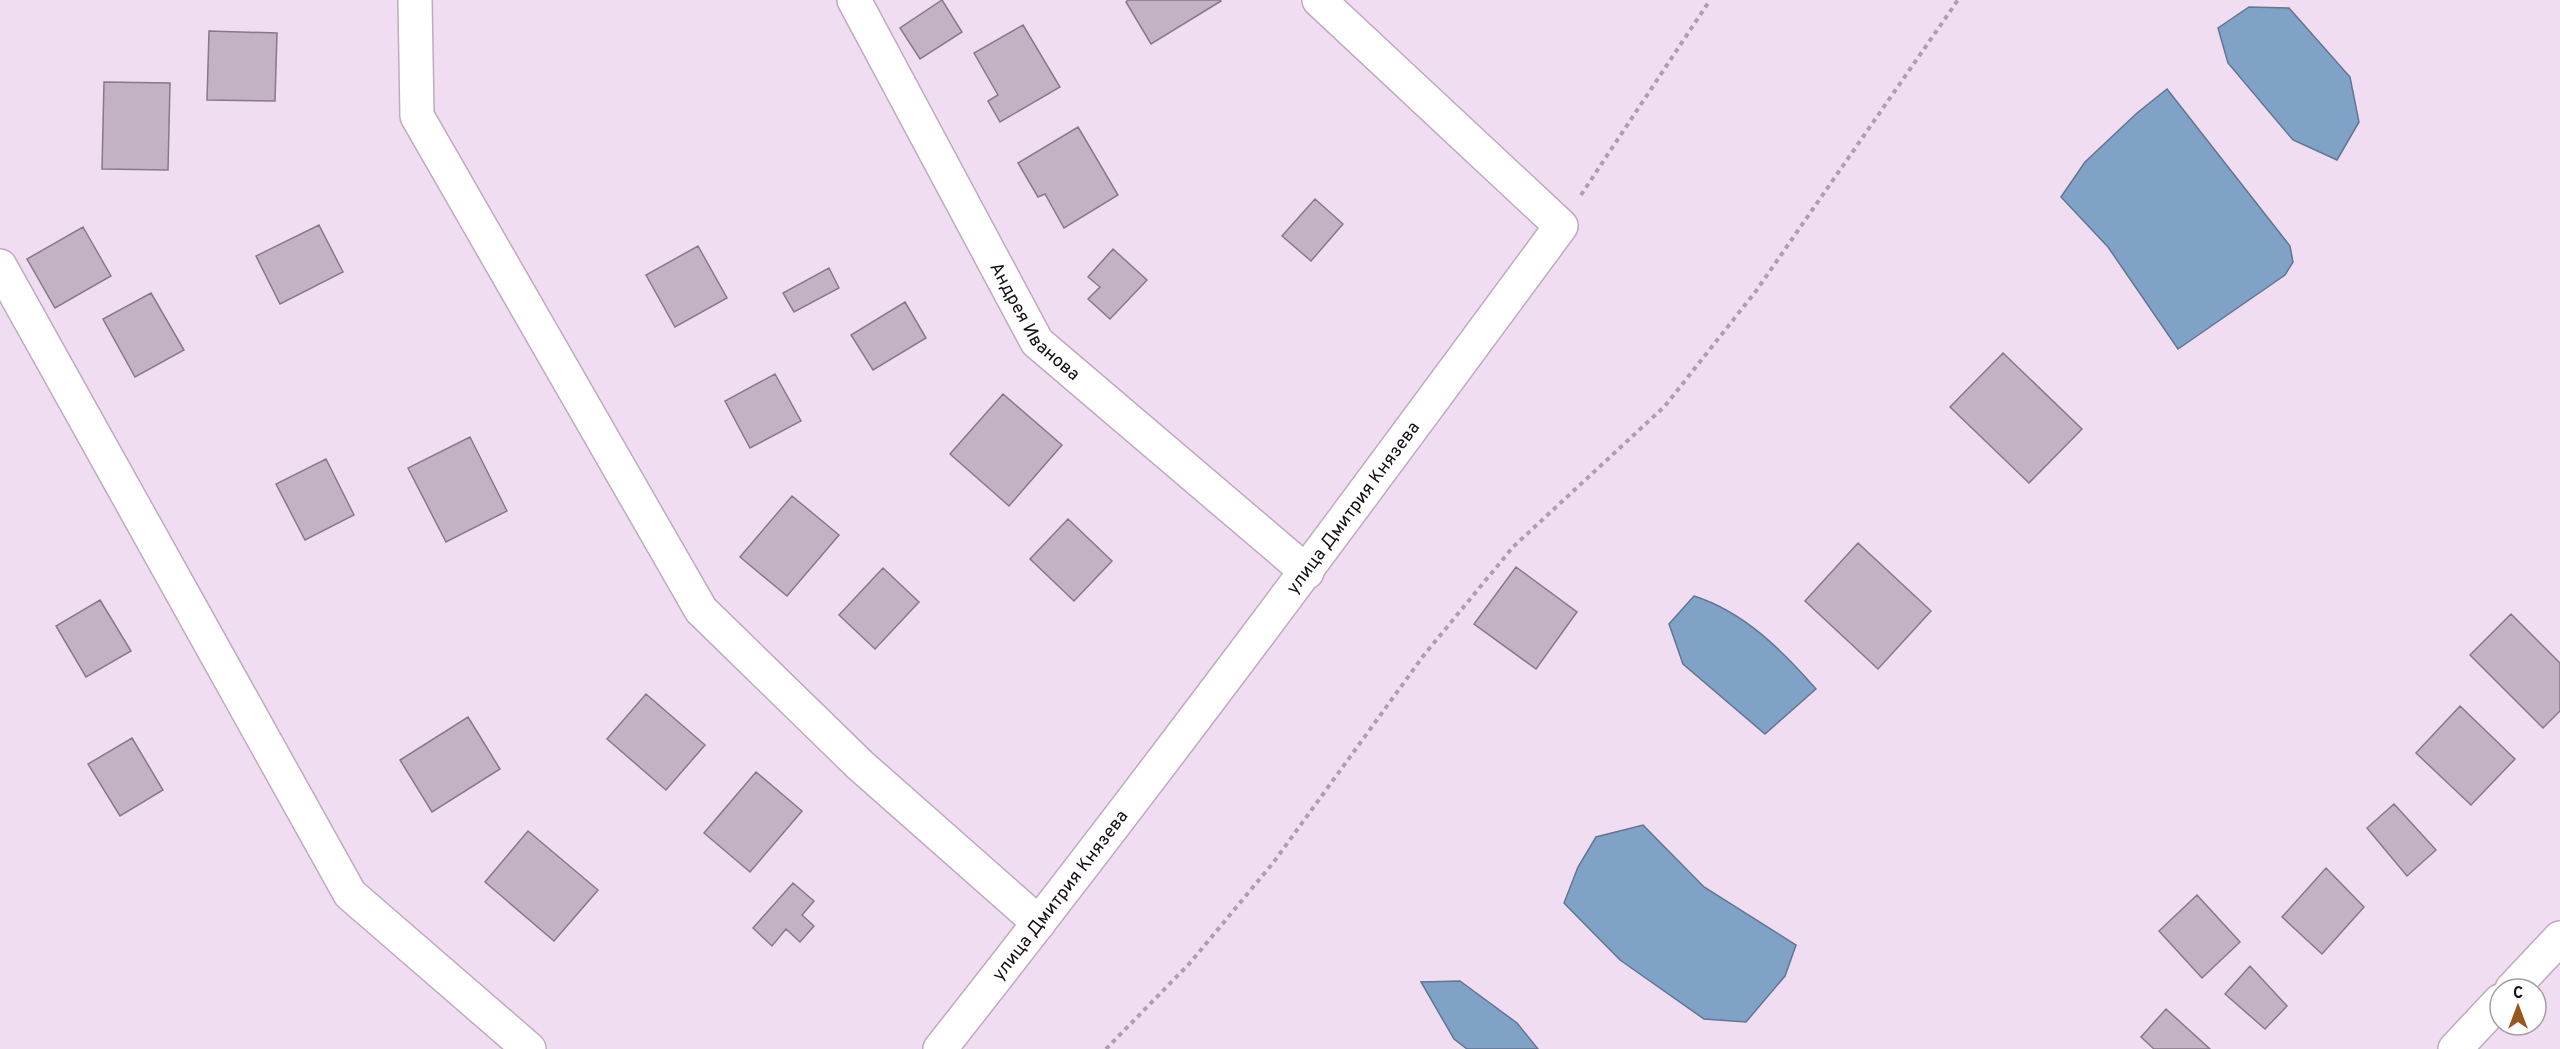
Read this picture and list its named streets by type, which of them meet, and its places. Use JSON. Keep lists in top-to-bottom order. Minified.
{"streets":{"street":["Андрея Иванова","улица Дмитрия Князева"]},"crossings":[["Андрея Иванова","улица Дмитрия Князева"]],"north":"top"}
